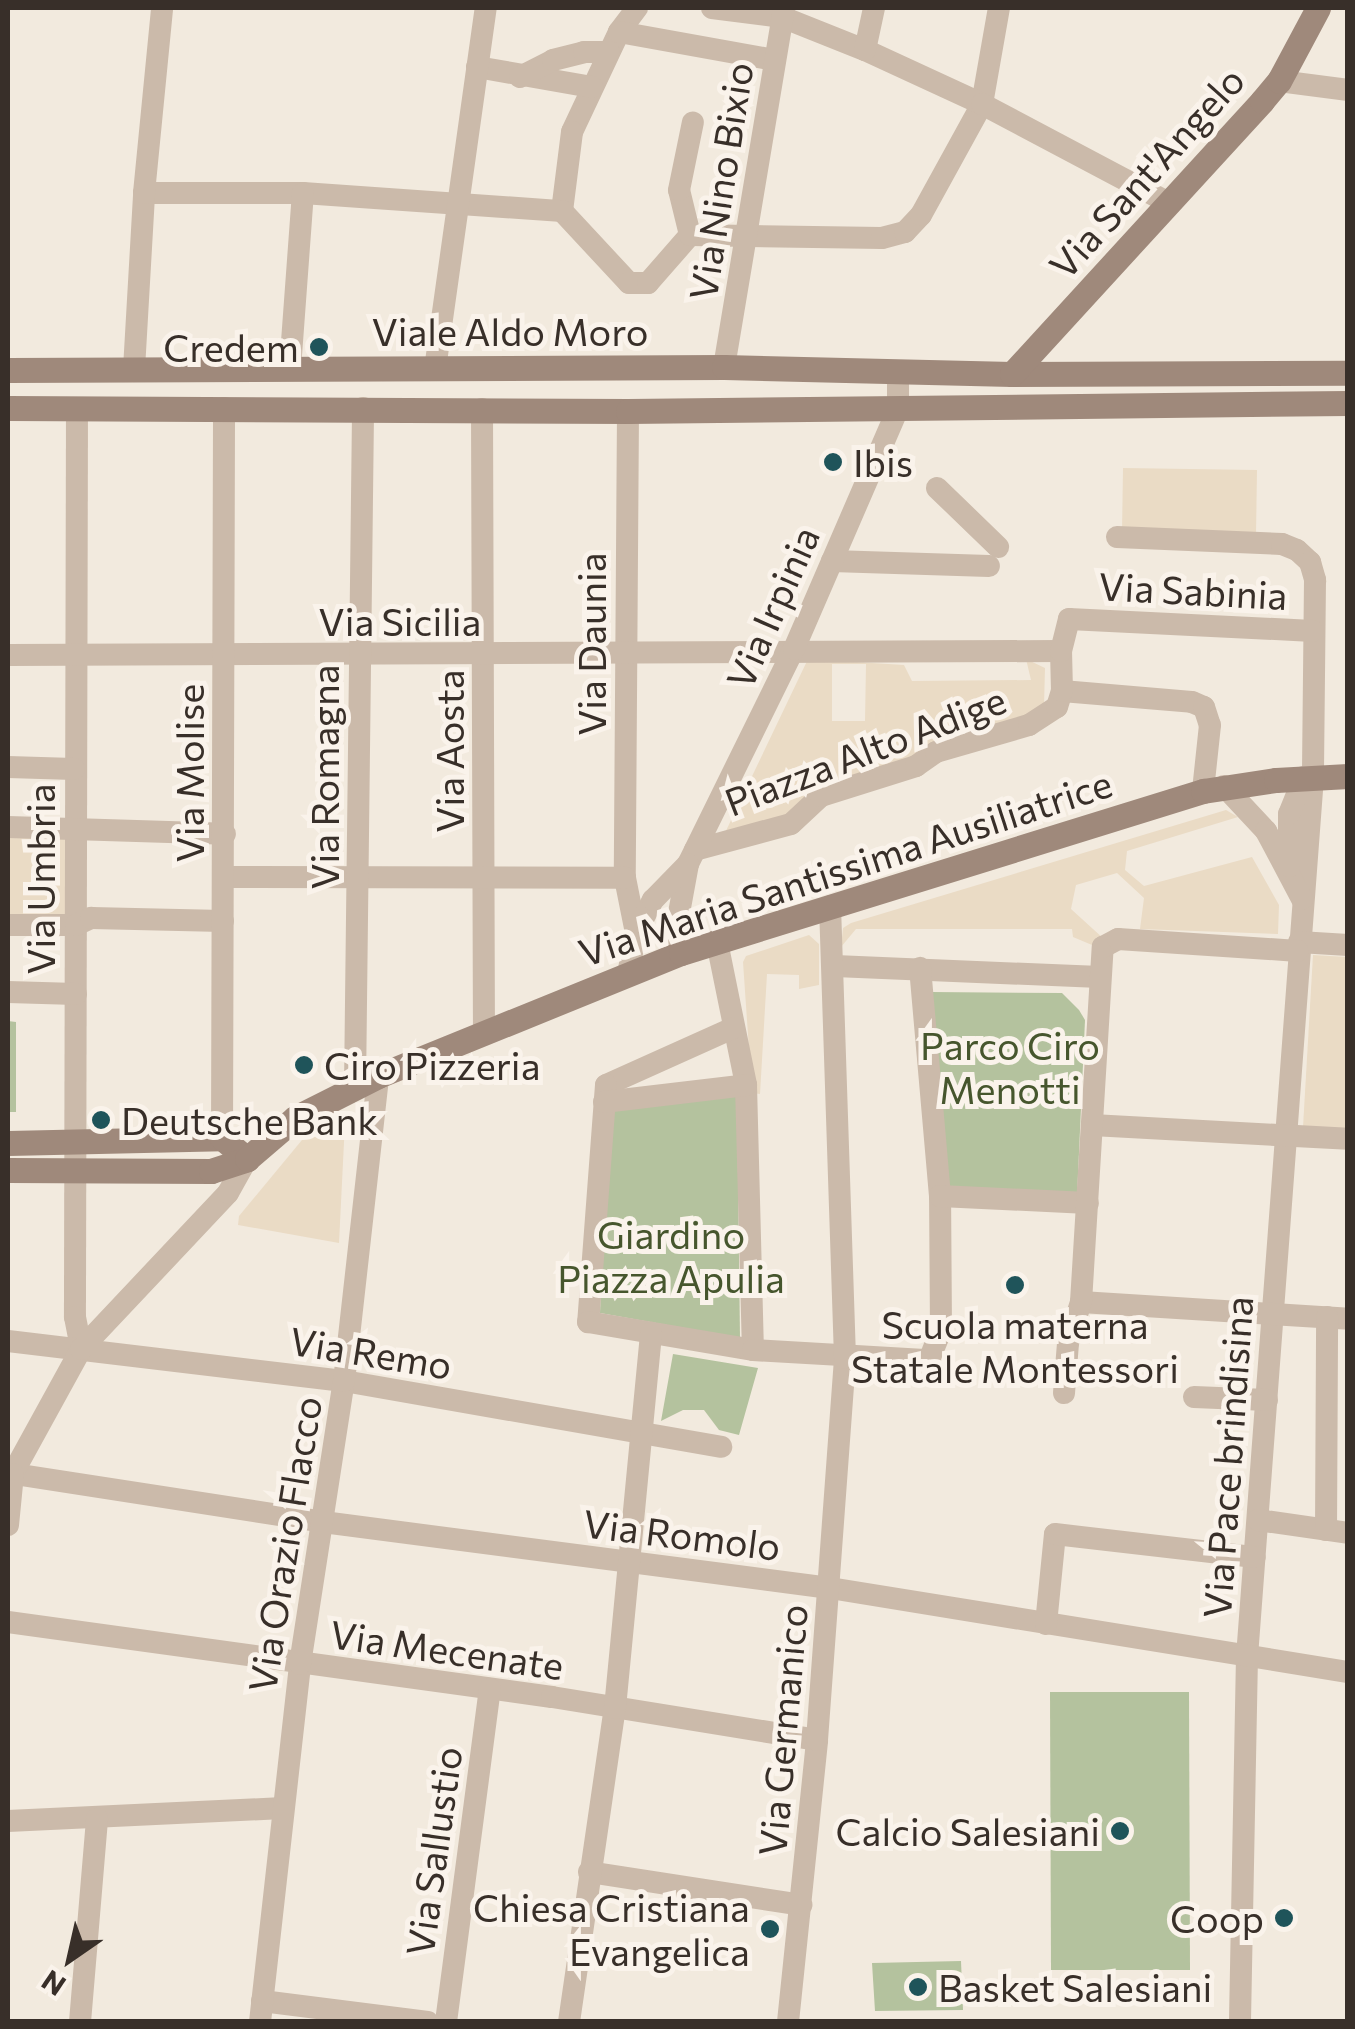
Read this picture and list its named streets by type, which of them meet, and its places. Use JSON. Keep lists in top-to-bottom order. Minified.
{"streets":{"street":["Via Sant'Angelo","Via Nino Bixio","Viale Aldo Moro","Via Sabinia","Via Irpinia","Via Sicilia","Via Daunia","Piazza Alto Adige","Via Aosta","Via Molise","Via Romagna","Via Maria Santissima Ausiliatrice","Via Umbria","Via Remo","Via Pace brindisina","Via Romolo","Via Orazio Flacco","Via Mecenate","Via Germanico","Via Sallustio"]},"crossings":[["Via Sant'Angelo","Viale Aldo Moro"],["Via Nino Bixio","Viale Aldo Moro"],["Viale Aldo Moro","Via Irpinia"],["Viale Aldo Moro","Via Daunia"],["Viale Aldo Moro","Via Aosta"],["Viale Aldo Moro","Via Molise"],["Viale Aldo Moro","Via Romagna"],["Viale Aldo Moro","Via Umbria"],["Via Sabinia","Piazza Alto Adige"],["Via Irpinia","Via Sicilia"],["Via Irpinia","Piazza Alto Adige"],["Via Sicilia","Via Daunia"],["Via Sicilia","Piazza Alto Adige"],["Via Sicilia","Via Aosta"],["Via Sicilia","Via Molise"],["Via Sicilia","Via Romagna"],["Via Sicilia","Via Umbria"],["Via Aosta","Via Maria Santissima Ausiliatrice"],["Via Romagna","Via Maria Santissima Ausiliatrice"],["Via Romagna","Via Orazio Flacco"],["Via Maria Santissima Ausiliatrice","Via Pace brindisina"],["Via Maria Santissima Ausiliatrice","Via Orazio Flacco"],["Via Maria Santissima Ausiliatrice","Via Germanico"],["Via Umbria","Via Remo"],["Via Remo","Via Orazio Flacco"],["Via Pace brindisina","Via Romolo"],["Via Romolo","Via Orazio Flacco"],["Via Romolo","Via Germanico"],["Via Orazio Flacco","Via Mecenate"],["Via Mecenate","Via Germanico"],["Via Mecenate","Via Sallustio"]],"parks":["Parco Ciro Menotti","Giardino Piazza Apulia"],"places":["Credem","Ibis","Ciro Pizzeria","Deutsche Bank","Scuola materna Statale Montessori","Calcio Salesiani","Coop","Chiesa Cristiana Evangelica","Basket Salesiani"],"north":"bottom left"}
